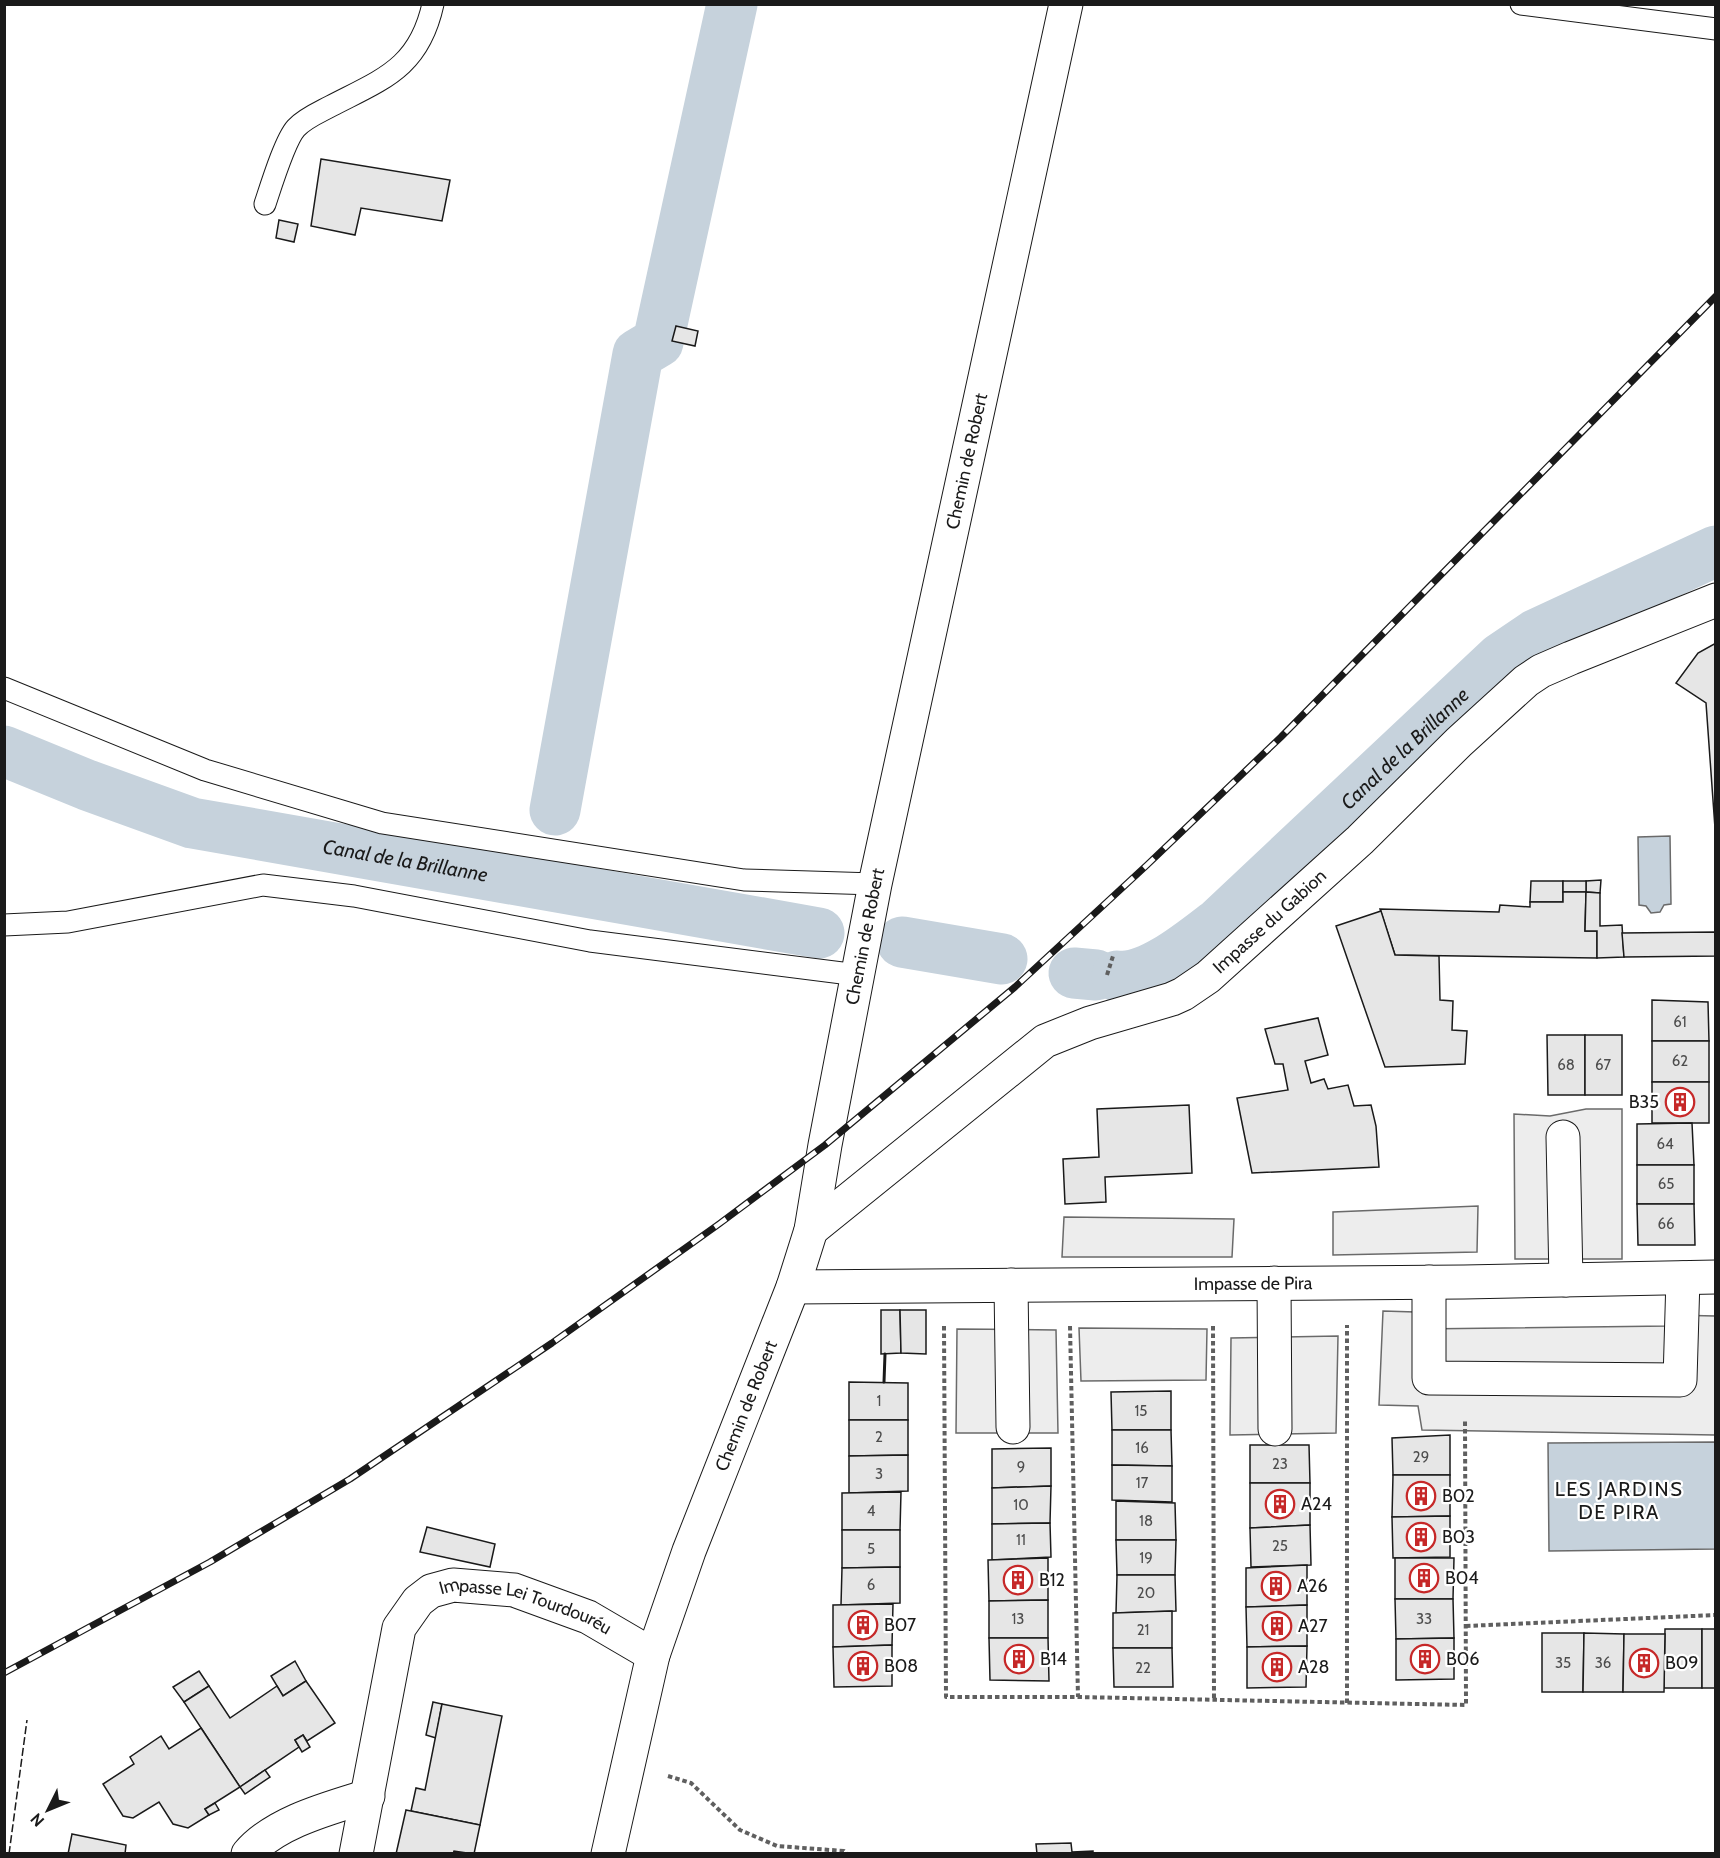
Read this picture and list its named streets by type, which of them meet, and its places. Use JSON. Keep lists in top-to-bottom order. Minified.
{"streets":{"street":["Chemin de Robert","Impasse du Gabion","Impasse de Pira","Impasse Lei Tourdouréu"]},"crossings":[["Chemin de Robert","Impasse du Gabion"],["Chemin de Robert","Impasse de Pira"],["Chemin de Robert","Impasse Lei Tourdouréu"]],"districts":["LES JARDINS DE PIRA"],"water":["Canal de la Brillanne"],"places":{"building":["B35","B02","A24","B03","B04","B12","A26","B07","A27","B14","B06","B09","B08","A28"]},"house_numbers":["61","62","68","67","64","65","66","1","15","2","16","29","23","9","3","17","10","4","18","11","25","5","19","6","20","13","33","21","35","36","22"],"north":"bottom left"}
